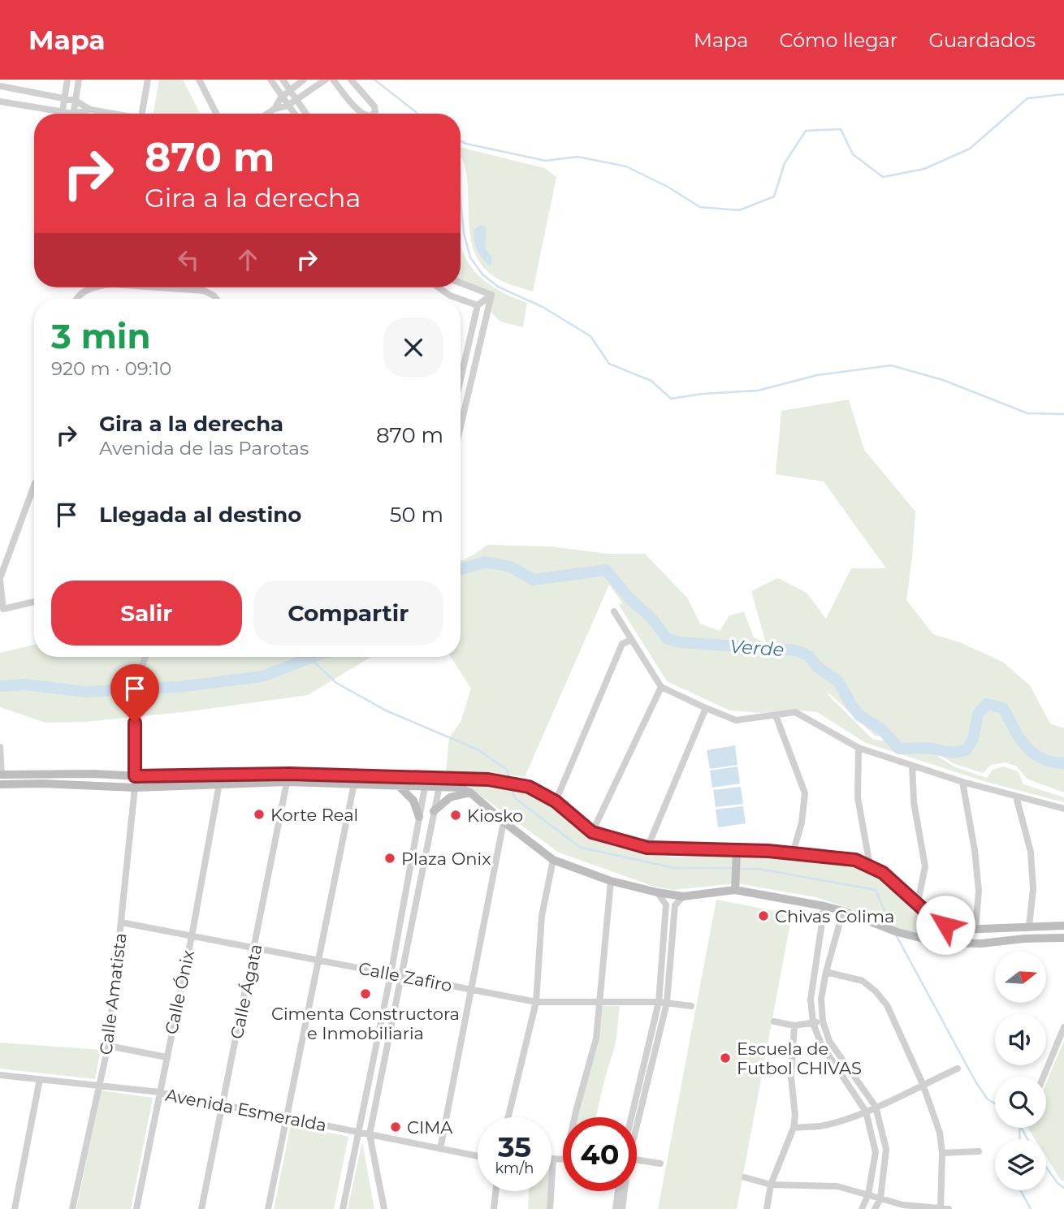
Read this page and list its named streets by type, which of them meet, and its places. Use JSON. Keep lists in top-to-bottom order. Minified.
{"streets":{"street":["Calle Zafiro","Calle Ágata","Calle Ónix","Calle Amatista","Avenida Esmeralda"]},"crossings":[["Calle Zafiro","Calle Ágata"],["Calle Zafiro","Calle Ónix"],["Calle Zafiro","Calle Amatista"],["Calle Ágata","Avenida Esmeralda"],["Calle Ónix","Avenida Esmeralda"],["Calle Amatista","Avenida Esmeralda"]],"water":["Verde"],"places":["Korte Real","Kiosko","Plaza Onix","Chivas Colima","Cimenta Constructora e Inmobiliaria","Escuela de Futbol CHIVAS","CIMA"],"north":"right","page":{"header":"Mapa","nav":["Mapa","Cómo llegar","Guardados"],"turn":["870 m","Gira a la derecha"],"heading":["3 min","920 m · 09:10"],"list":[{"name":"Gira a la derecha","note":"Avenida de las Parotas","value":"870 m"},{"name":"Llegada al destino","value":"50 m"}],"buttons":["Salir","Compartir"],"speed":"35 km/h","limit":"40"}}
